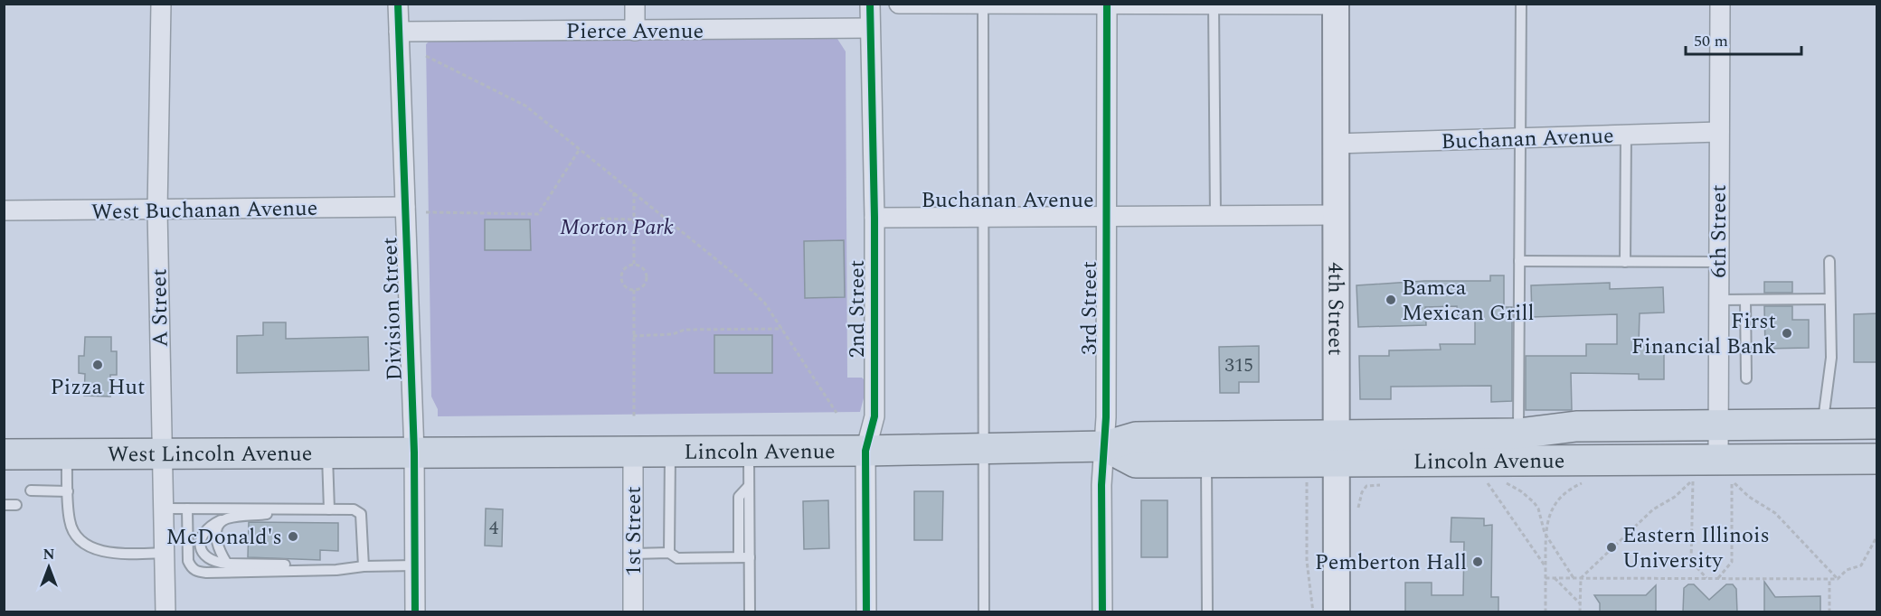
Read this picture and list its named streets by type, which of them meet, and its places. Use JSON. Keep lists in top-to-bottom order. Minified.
{"streets":{"main road":["Lincoln Avenue","West Lincoln Avenue"],"street":["Pierce Avenue","Buchanan Avenue","West Buchanan Avenue","6th Street","A Street","3rd Street","4th Street","Division Street","2nd Street","1st Street"]},"crossings":[["Pierce Avenue","Division Street"],["Pierce Avenue","2nd Street"],["Buchanan Avenue","6th Street"],["Buchanan Avenue","3rd Street"],["Buchanan Avenue","4th Street"],["Buchanan Avenue","2nd Street"],["West Buchanan Avenue","A Street"],["West Buchanan Avenue","Division Street"],["6th Street","Lincoln Avenue"],["A Street","West Lincoln Avenue"],["3rd Street","Lincoln Avenue"],["4th Street","Lincoln Avenue"],["Division Street","Lincoln Avenue"],["Division Street","West Lincoln Avenue"],["2nd Street","Lincoln Avenue"],["Lincoln Avenue","West Lincoln Avenue"],["Lincoln Avenue","1st Street"]],"parks":["Morton Park"],"places":["Bamca Mexican Grill","First Financial Bank","Pizza Hut","McDonald's","Eastern Illinois University","Pemberton Hall"],"house_numbers":["315","4"],"scale_bar":"50 m","north":"top"}
